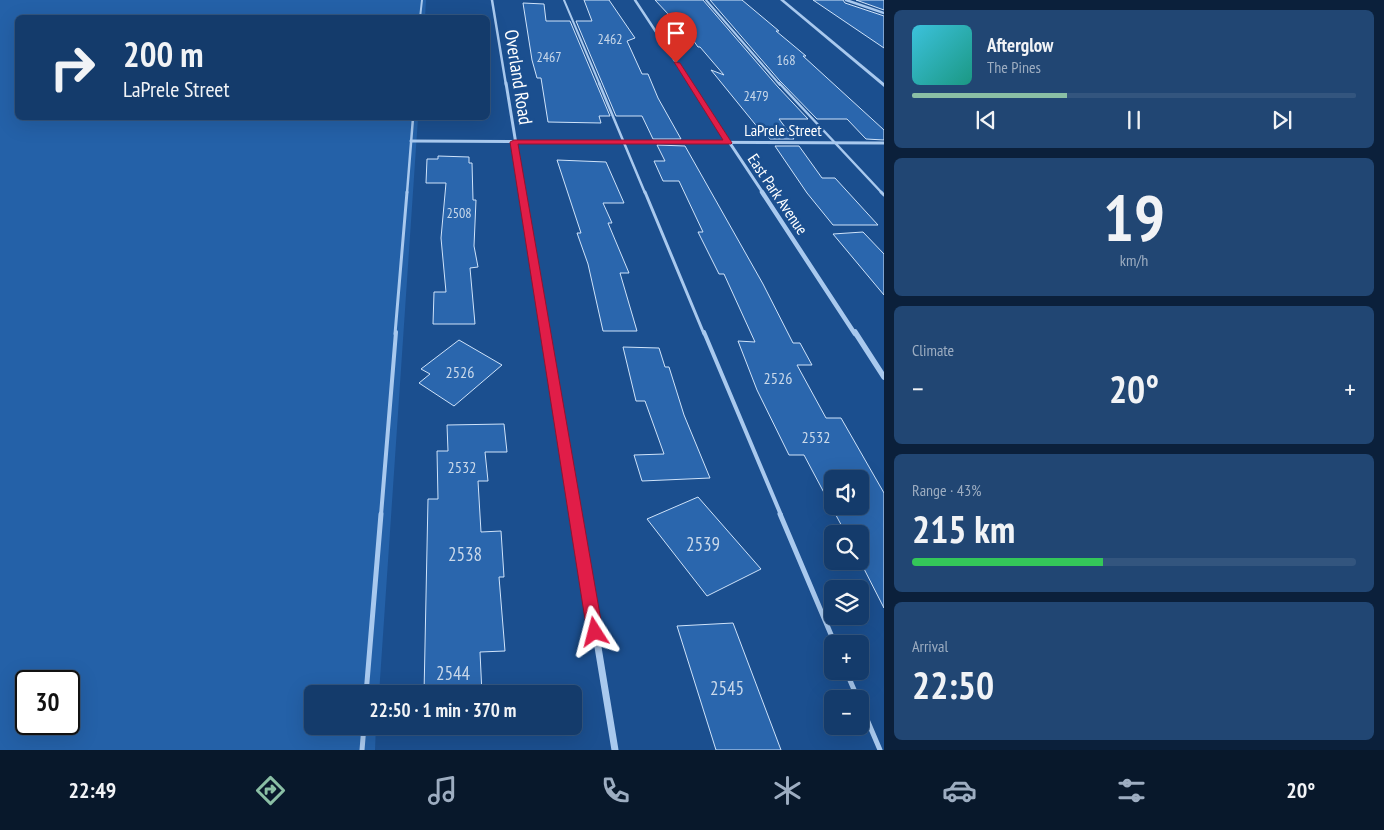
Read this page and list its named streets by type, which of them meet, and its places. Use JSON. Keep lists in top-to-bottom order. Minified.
{"streets":{"street":["Overland Road","LaPrele Street","East Park Avenue"]},"crossings":[["Overland Road","LaPrele Street"],["LaPrele Street","East Park Avenue"]],"house_numbers":["2462","2467","168","2479","2508","2526","2526","2532","2532","2539","2538","2544","2545"],"page":{"turn":["200 m","LaPrele Street"],"song":["Afterglow","The Pines"],"tile":[["19","km/h"],"Climate",["Range · 43%","215 km"],["Arrival","22:50"]],"heat":["−","20°","+"],"map_buttons":["+","−"],"limit":"30","trip":"22:50 · 1 min · 370 m","tabs":["22:49","20°"]}}
